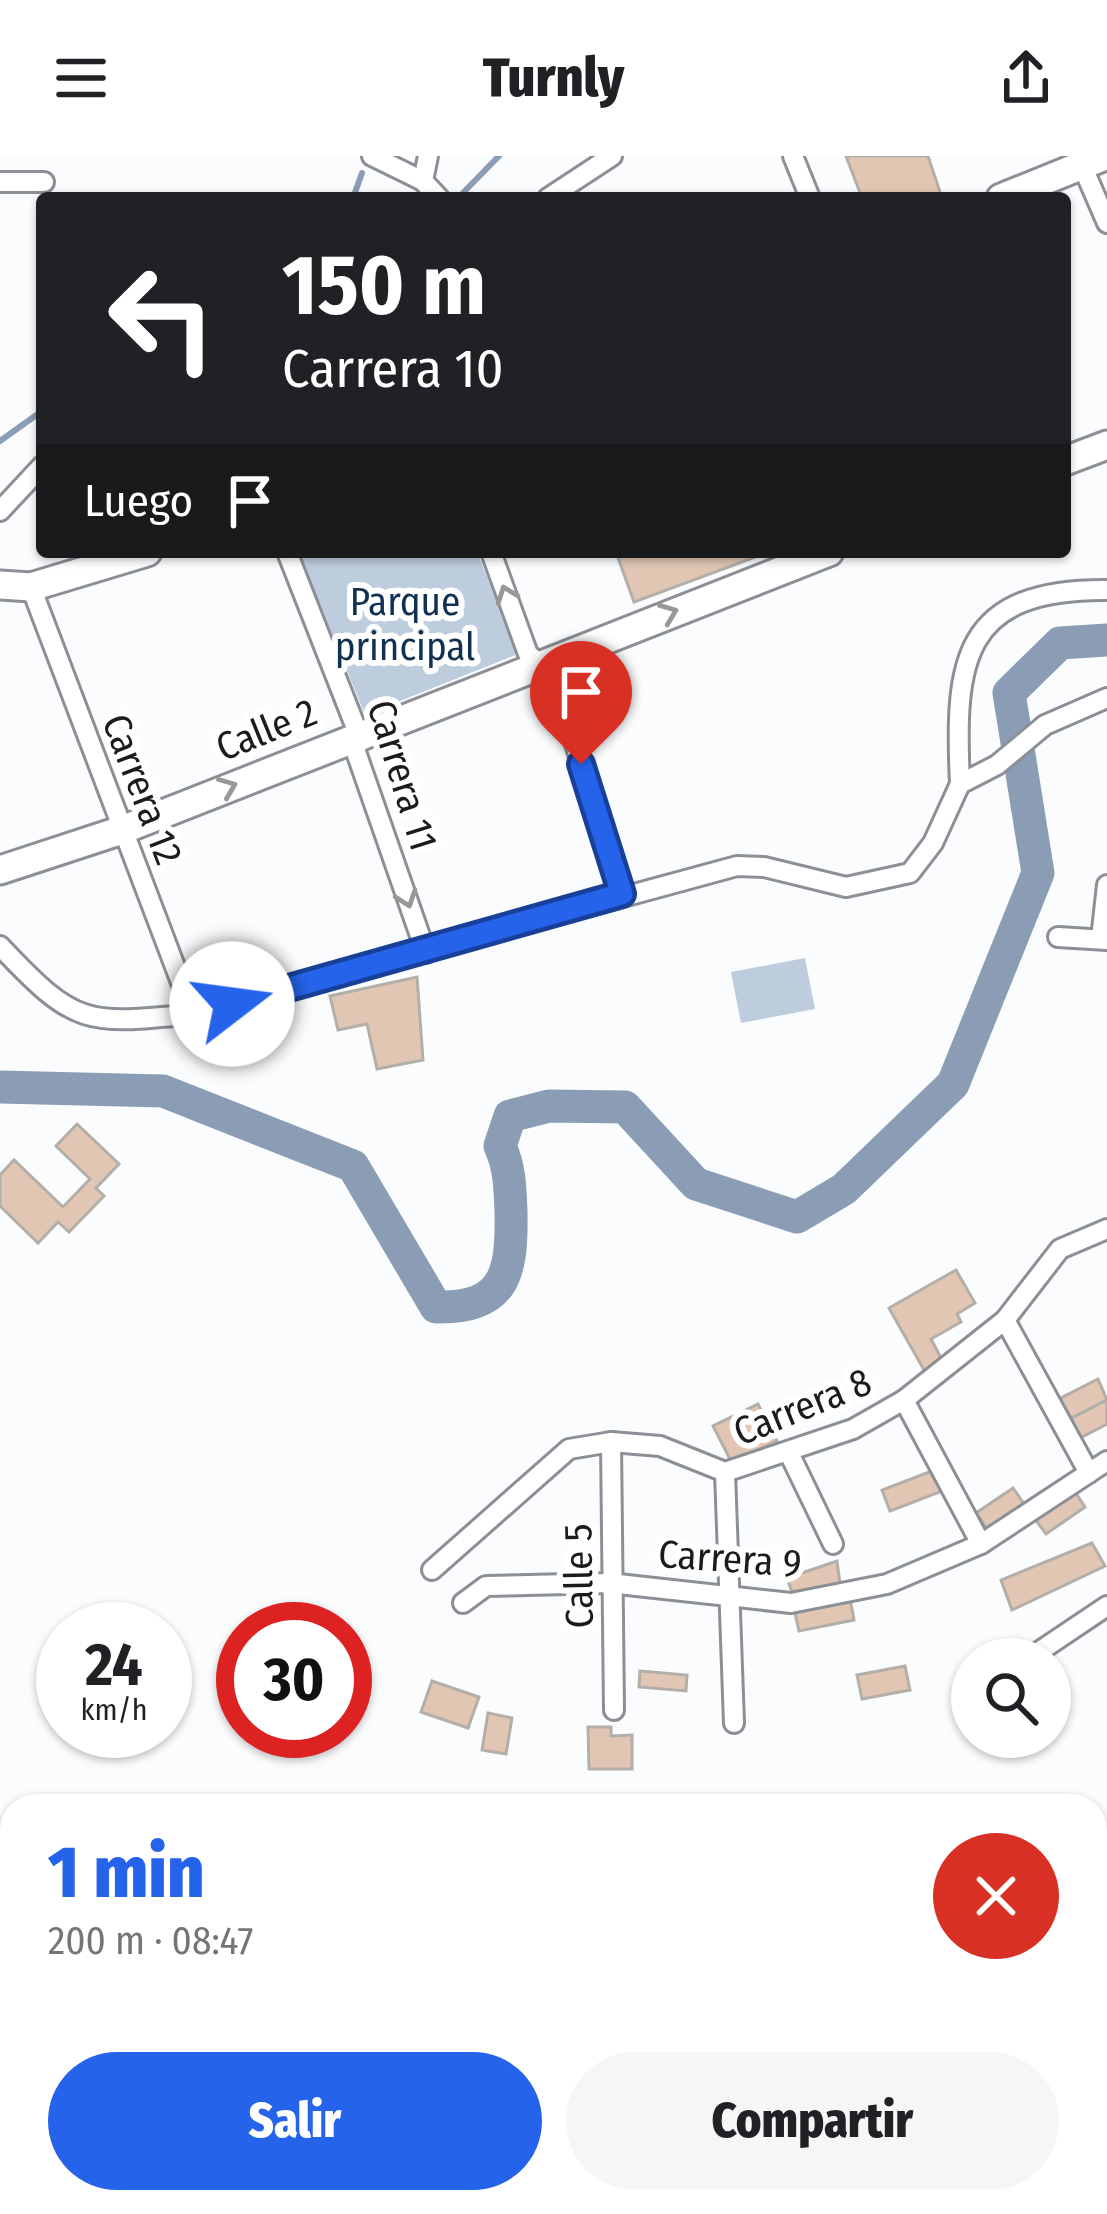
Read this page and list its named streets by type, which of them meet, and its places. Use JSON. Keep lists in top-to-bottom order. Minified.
{"streets":{"main road":["Calle 2"],"street":["Carrera 11","Carrera 12","Carrera 8","Carrera 9","Calle 5"]},"crossings":[["Calle 2","Carrera 11"],["Calle 2","Carrera 12"],["Carrera 8","Calle 5"],["Carrera 9","Calle 5"]],"one_way":["Calle 2","Carrera 11"],"parks":["Parque principal"],"page":{"header":"Turnly","turn":["150 m","Carrera 10"],"then":"Luego","speed":"24 km/h","limit":"30","heading":["1 min","200 m · 08:47"],"buttons":["Salir","Compartir"]}}
